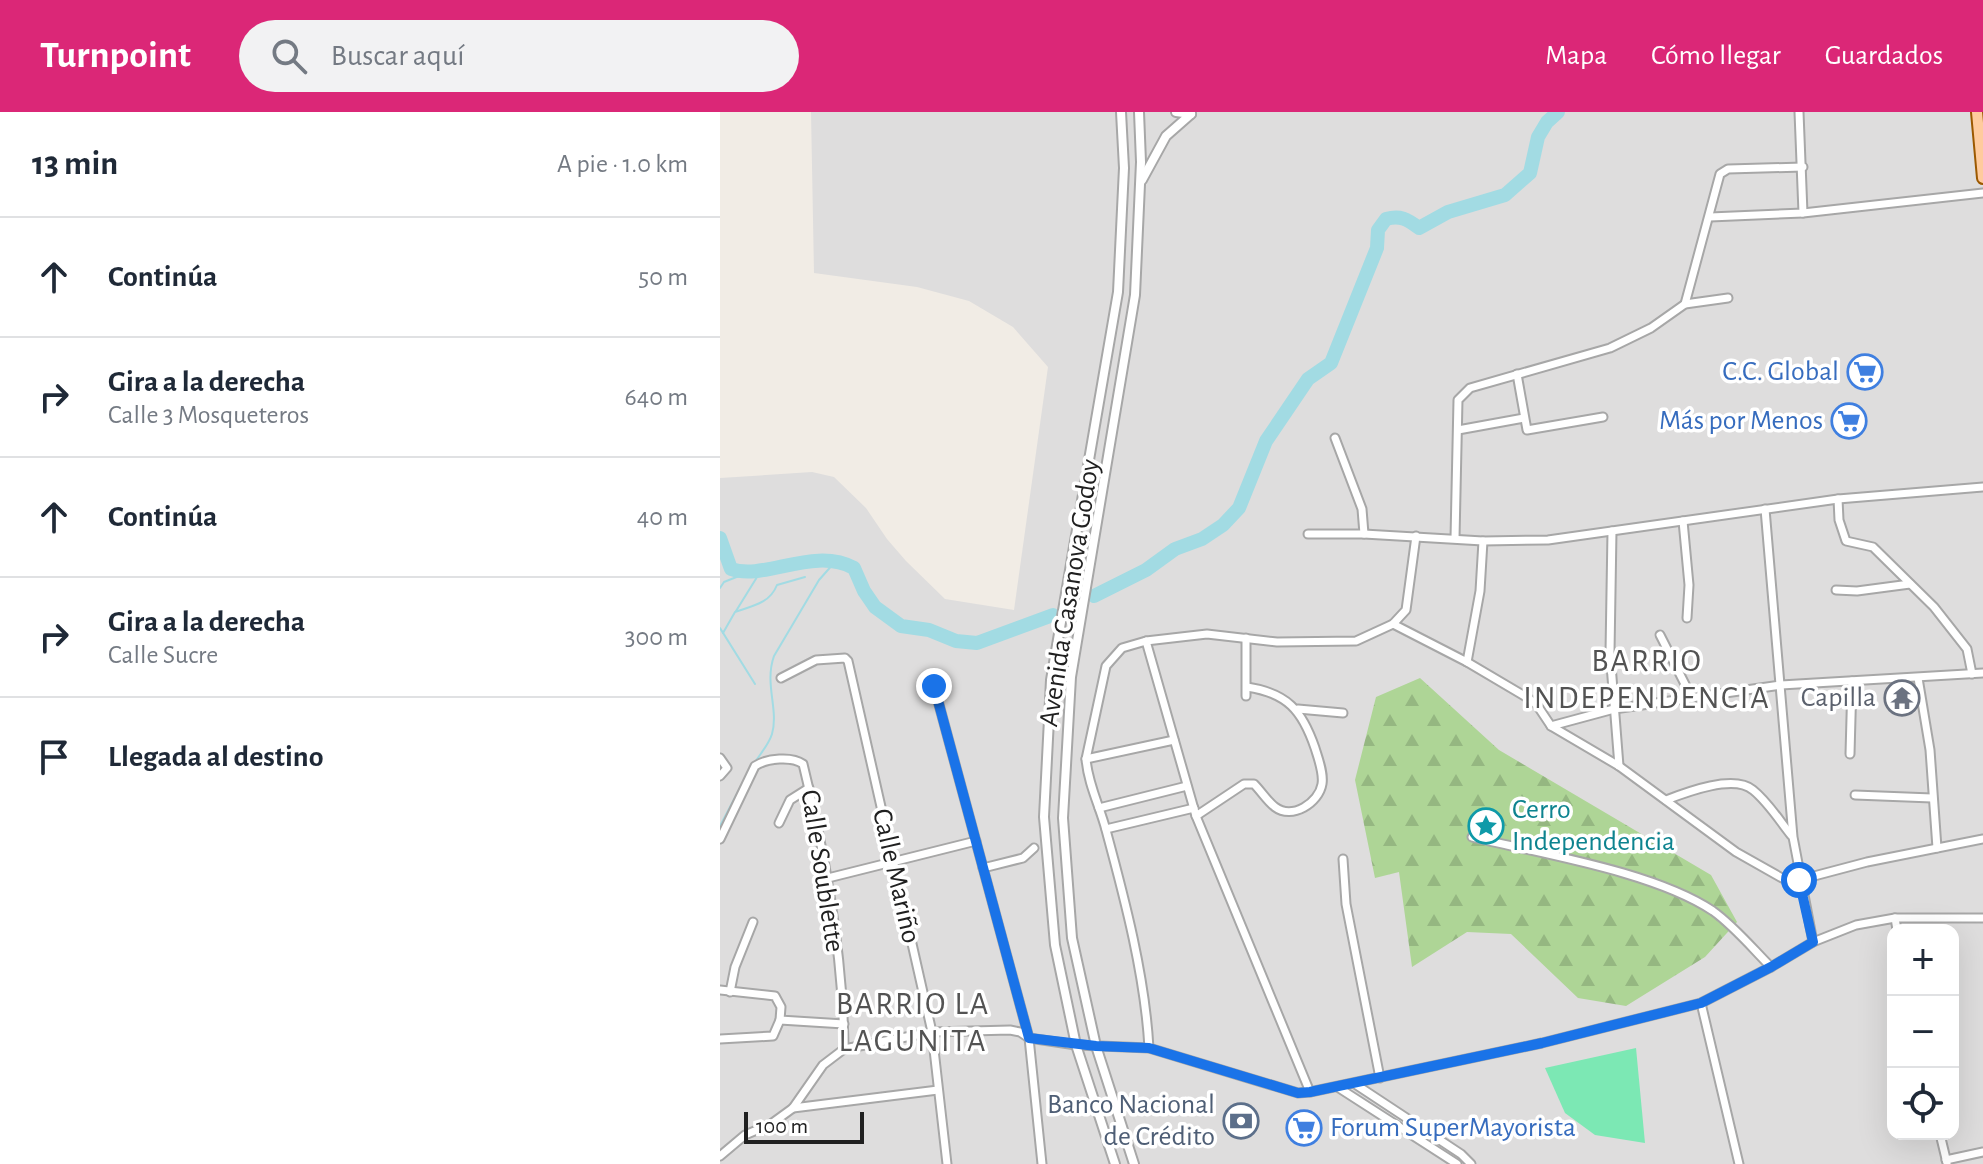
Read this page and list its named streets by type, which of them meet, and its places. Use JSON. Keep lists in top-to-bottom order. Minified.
{"streets":{"street":["Avenida Casanova Godoy","Calle Soublette","Calle Mariño"]},"districts":["BARRIO INDEPENDENCIA","BARRIO LA LAGUNITA"],"places":{"supermarket":["C.C. Global","Más por Menos","Forum SuperMayorista"],"temple":["Capilla"],"place":["Cerro Independencia"],"bank":["Banco Nacional de Crédito"]},"scale_bar":"100 m","page":{"header":"Turnpoint","search":"Buscar aquí","nav":["Mapa","Cómo llegar","Guardados"],"heading":["13 min","A pie · 1.0 km"],"list":[["Continúa","50 m"],["Gira a la derecha","Calle 3 Mosqueteros","640 m"],["Continúa","40 m"],["Gira a la derecha","Calle Sucre","300 m"],"Llegada al destino"],"map_buttons":["+","−"],"scale":"100 m"}}
